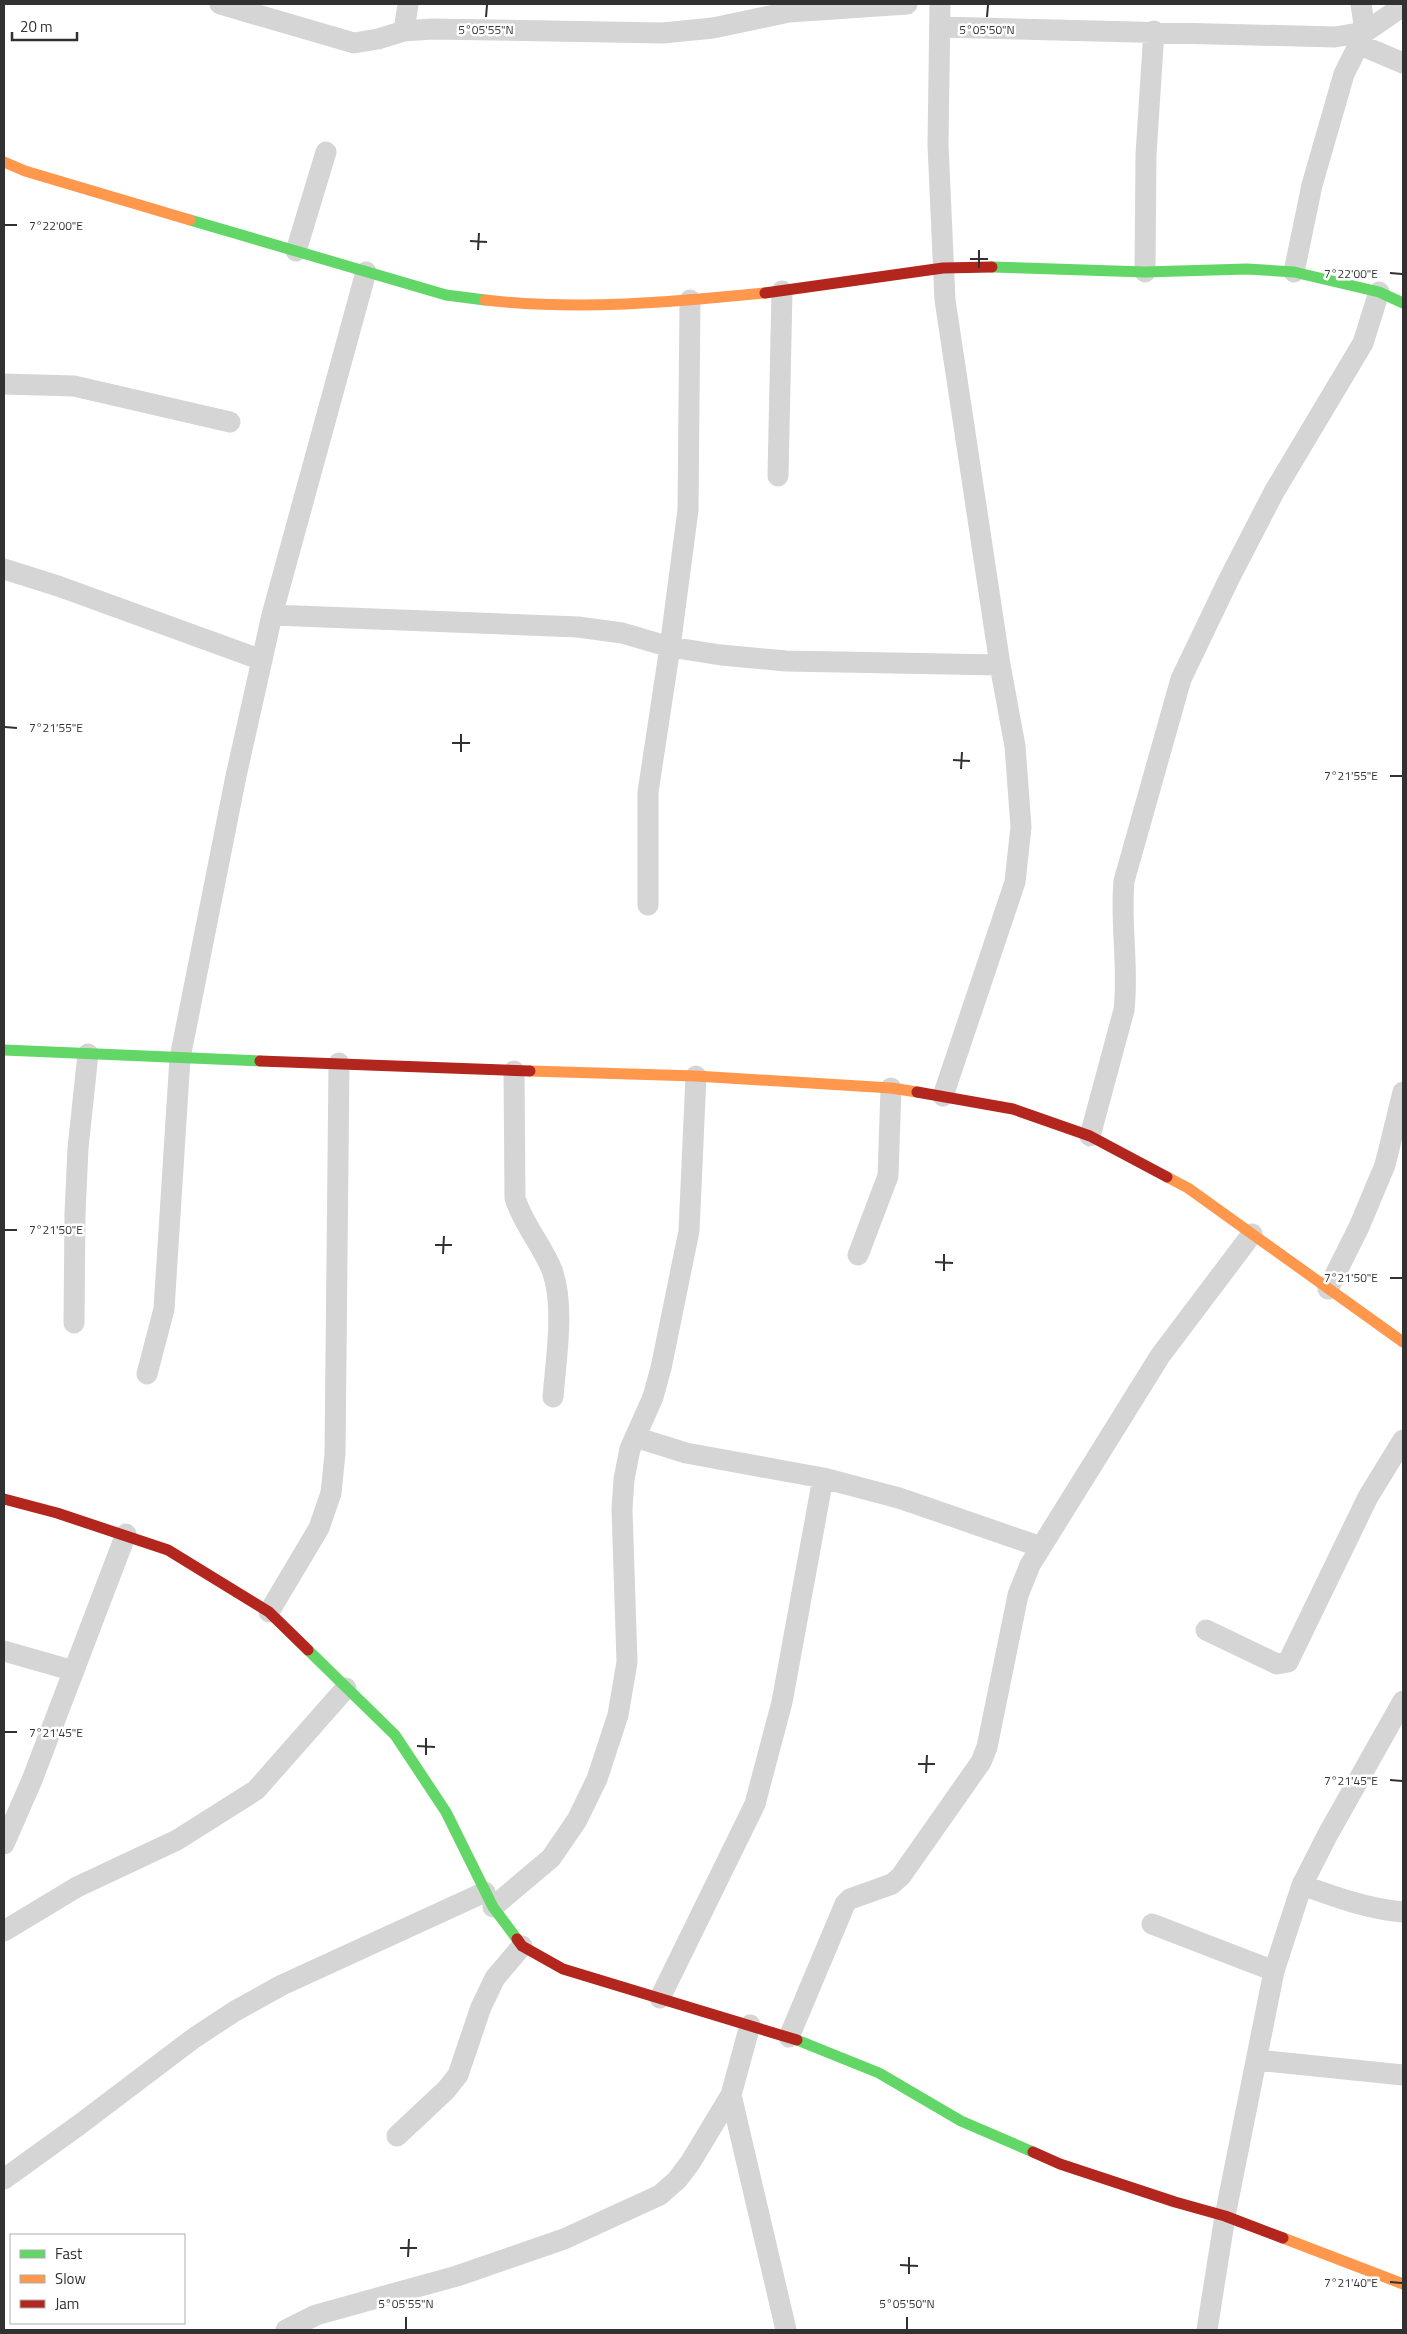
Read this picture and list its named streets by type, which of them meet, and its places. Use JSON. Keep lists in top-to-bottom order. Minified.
{"legend":["Fast","Slow","Jam"],"scale_bar":"20 m","coordinates":["5°05'55\"N","5°05'50\"N","7°22'00\"E","7°21'55\"E","7°21'50\"E","7°21'45\"E","7°21'40\"E"]}
